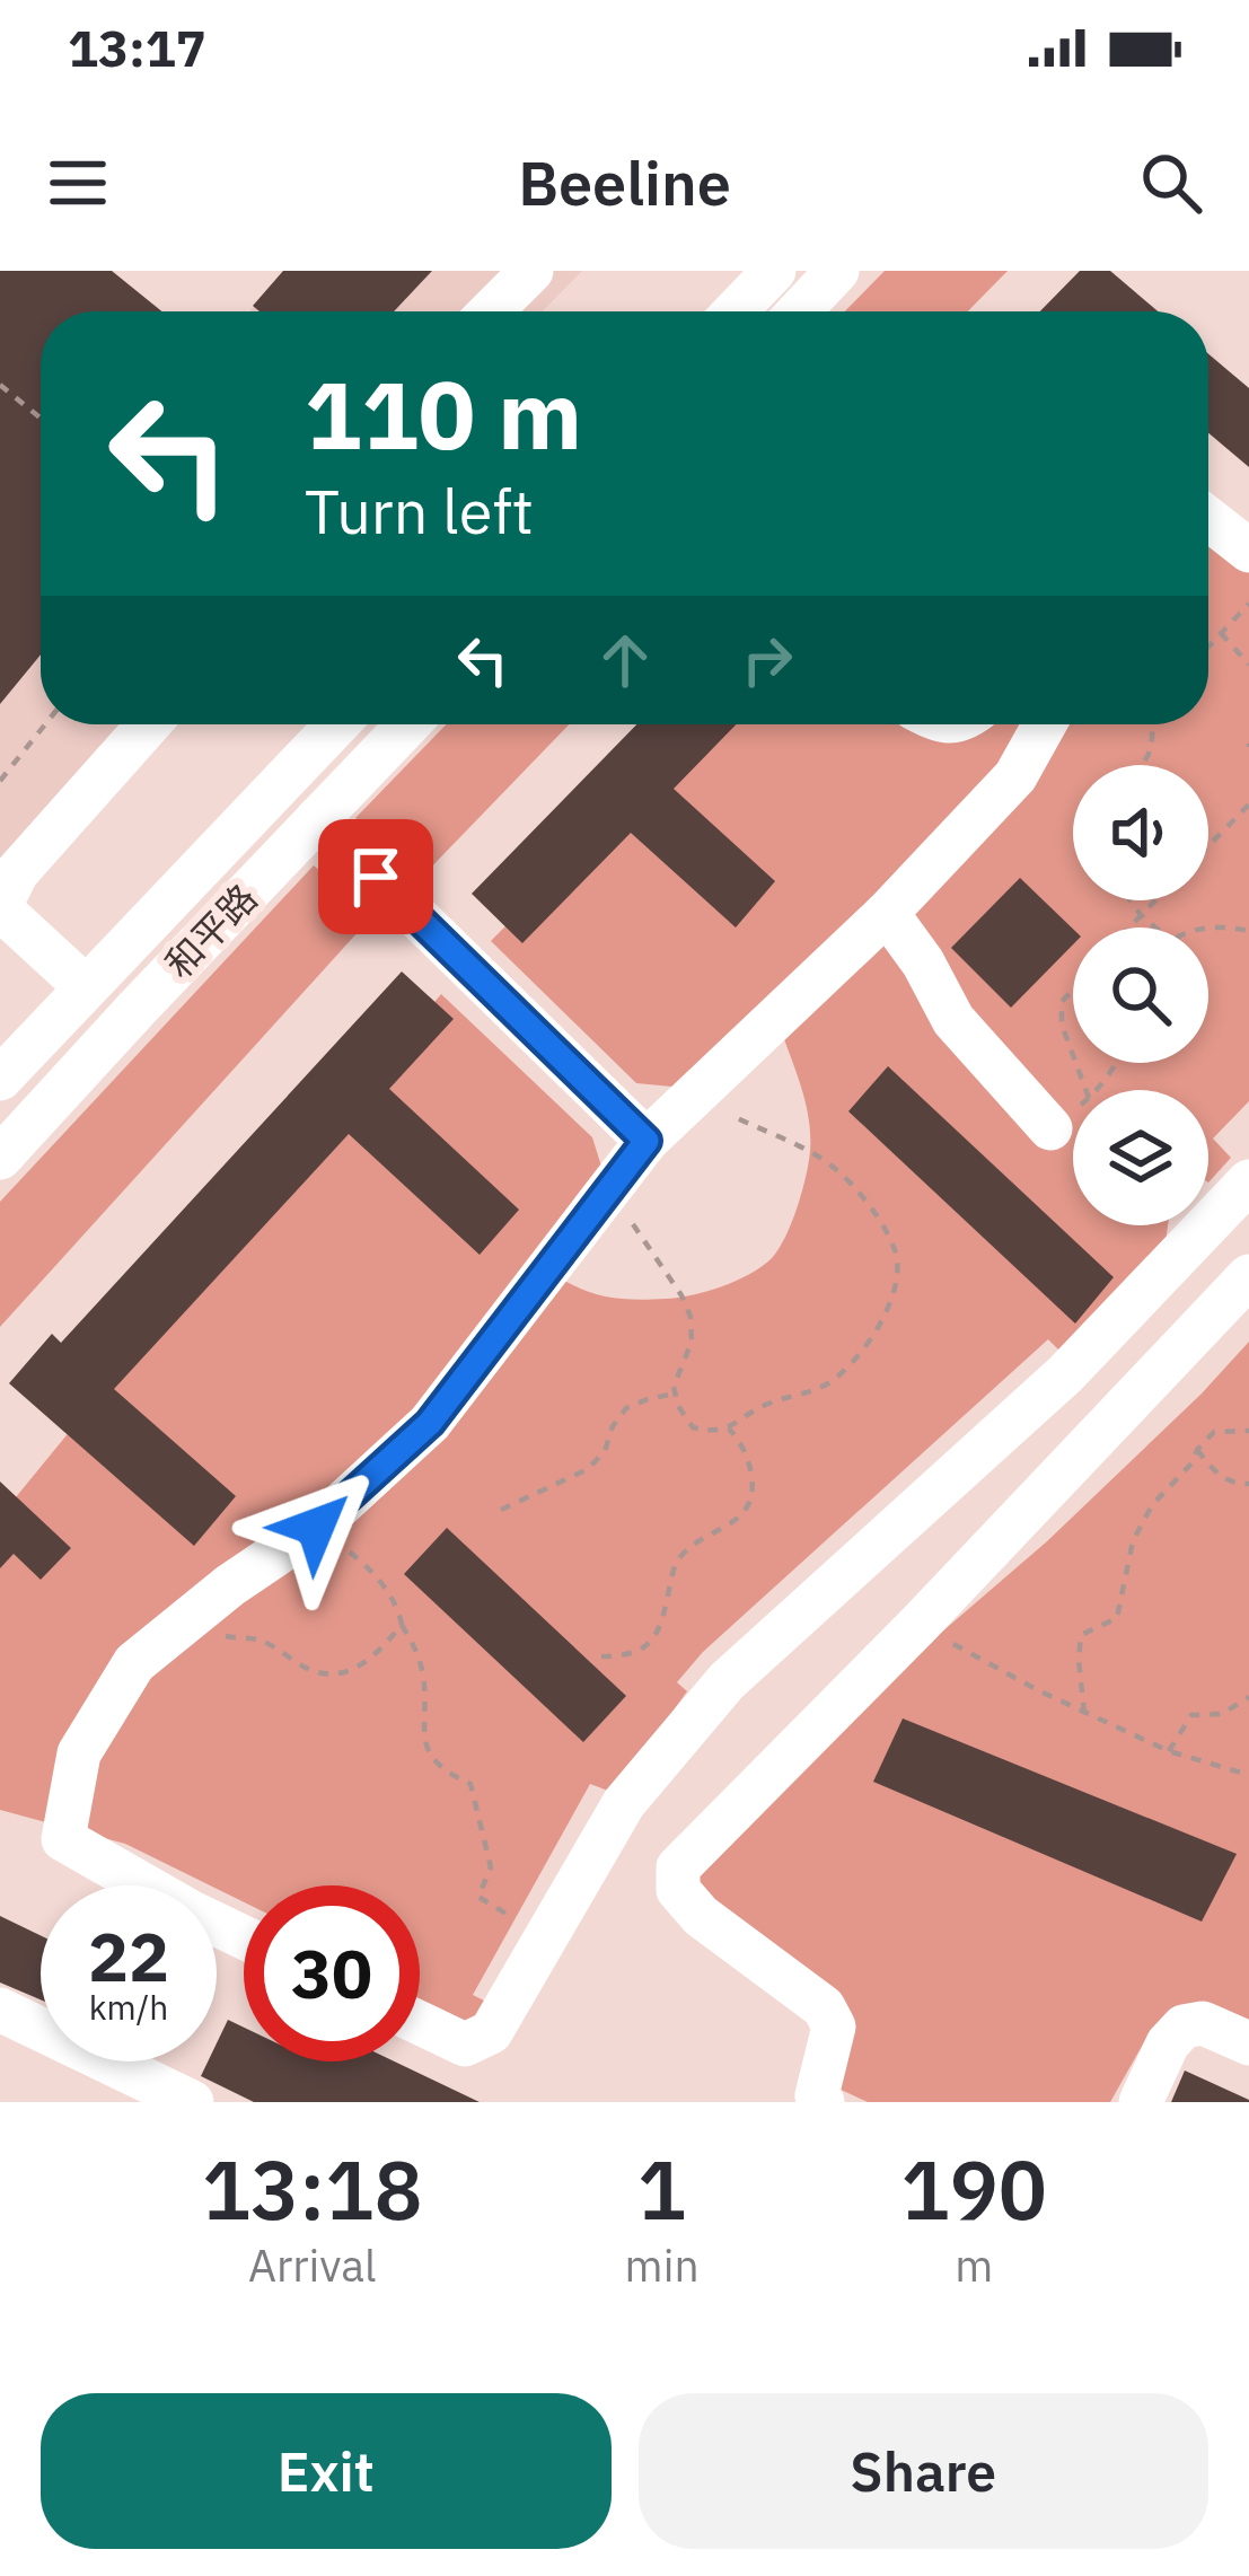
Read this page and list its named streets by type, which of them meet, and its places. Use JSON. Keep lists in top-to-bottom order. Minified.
{"streets":{"street":["和平路"]},"page":{"status":"13:17","header":"Beeline","turn":["110 m","Turn left"],"speed":"22 km/h","limit":"30","eta":["13:18","Arrival","1","min","190","m"],"buttons":["Exit","Share"]}}
